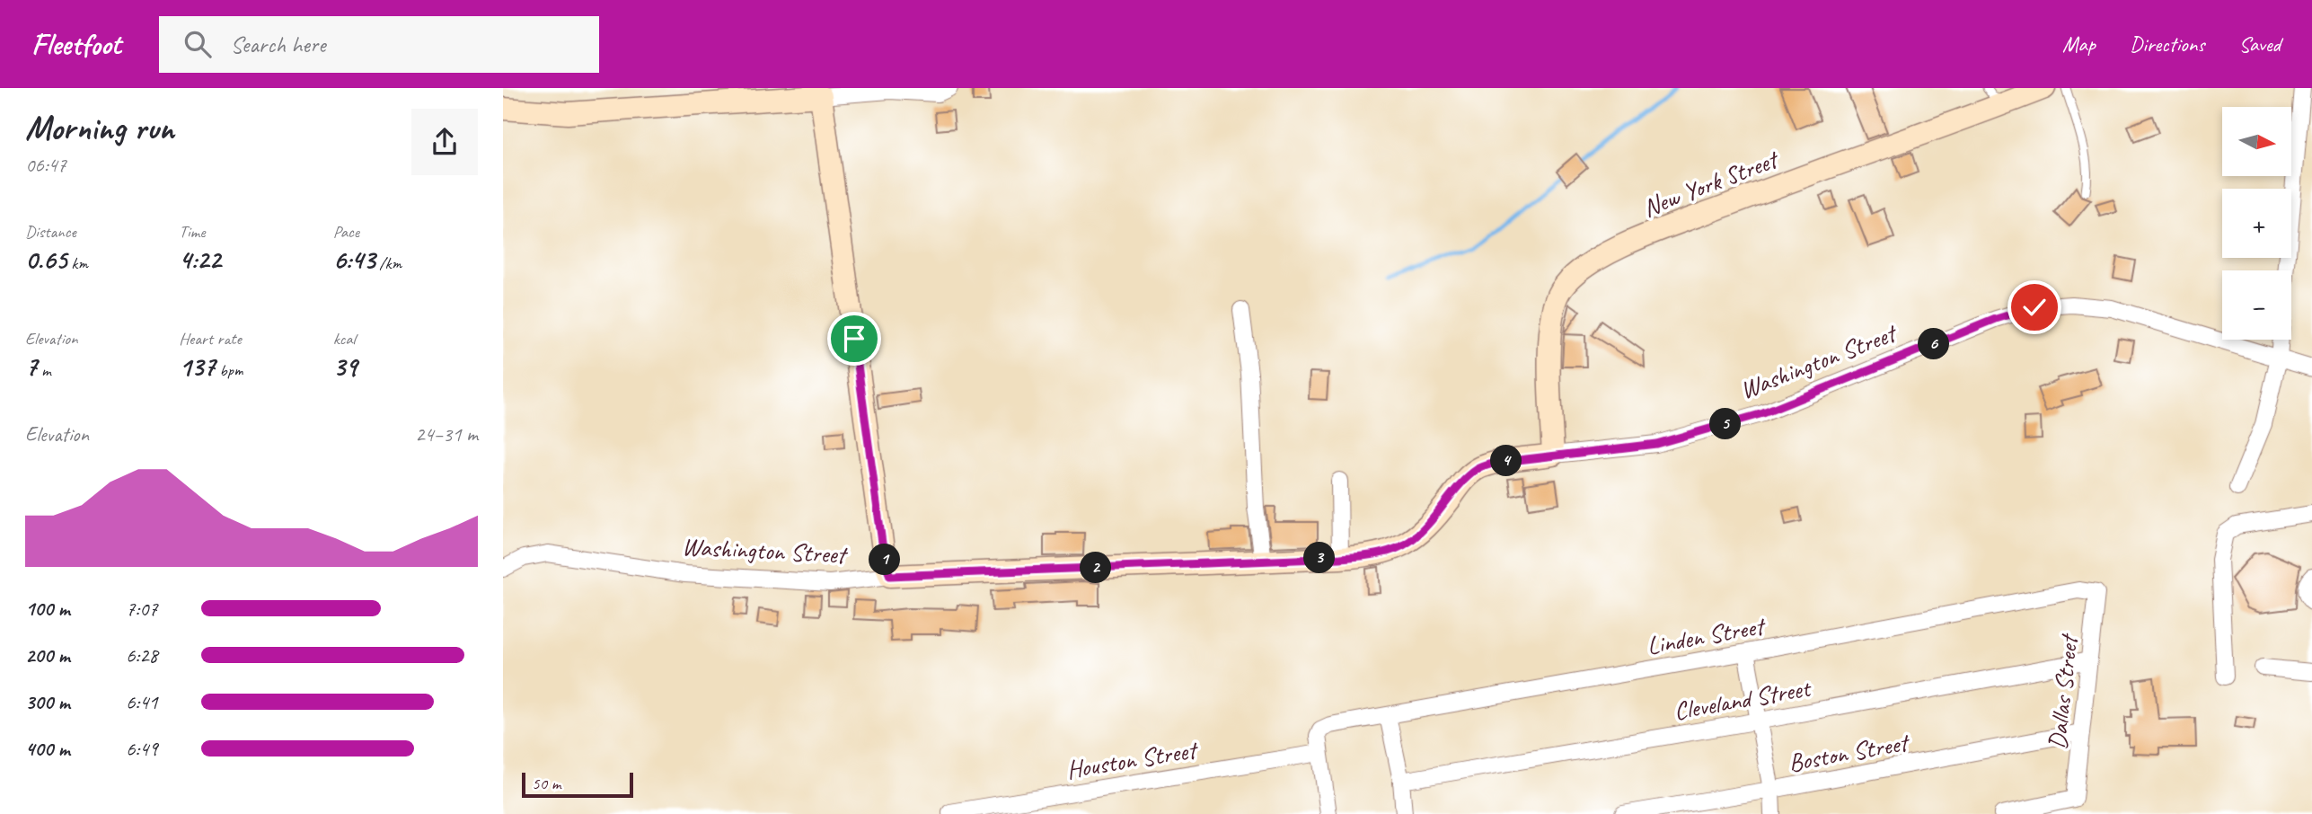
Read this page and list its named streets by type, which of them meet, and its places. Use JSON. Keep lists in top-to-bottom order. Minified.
{"streets":{"street":["New York Street","Washington Street","Linden Street","Dallas Street","Cleveland Street","Boston Street","Houston Street"]},"crossings":[["New York Street","Washington Street"],["Linden Street","Dallas Street"],["Linden Street","Houston Street"],["Dallas Street","Cleveland Street"],["Dallas Street","Boston Street"]],"scale_bar":"50 m","north":"right","page":{"header":"Fleetfoot","search":"Search here","nav":["Map","Directions","Saved"],"heading":["Morning run","06:47"],"map_buttons":["+","−"],"stats":[["Distance","0.65 km"],["Time","4:22"],["Pace","6:43 /km"],["Elevation","7 m"],["Heart rate","137 bpm"],["kcal","39"]],"pins":["6","5","4","3","1","2"],"chart":["Elevation","24–31 m"],"list":[{"name":"100 m","note":"7:07"},{"name":"200 m","note":"6:28"},{"name":"300 m","note":"6:41"},{"name":"400 m","note":"6:49"}],"scale":"50 m"}}
